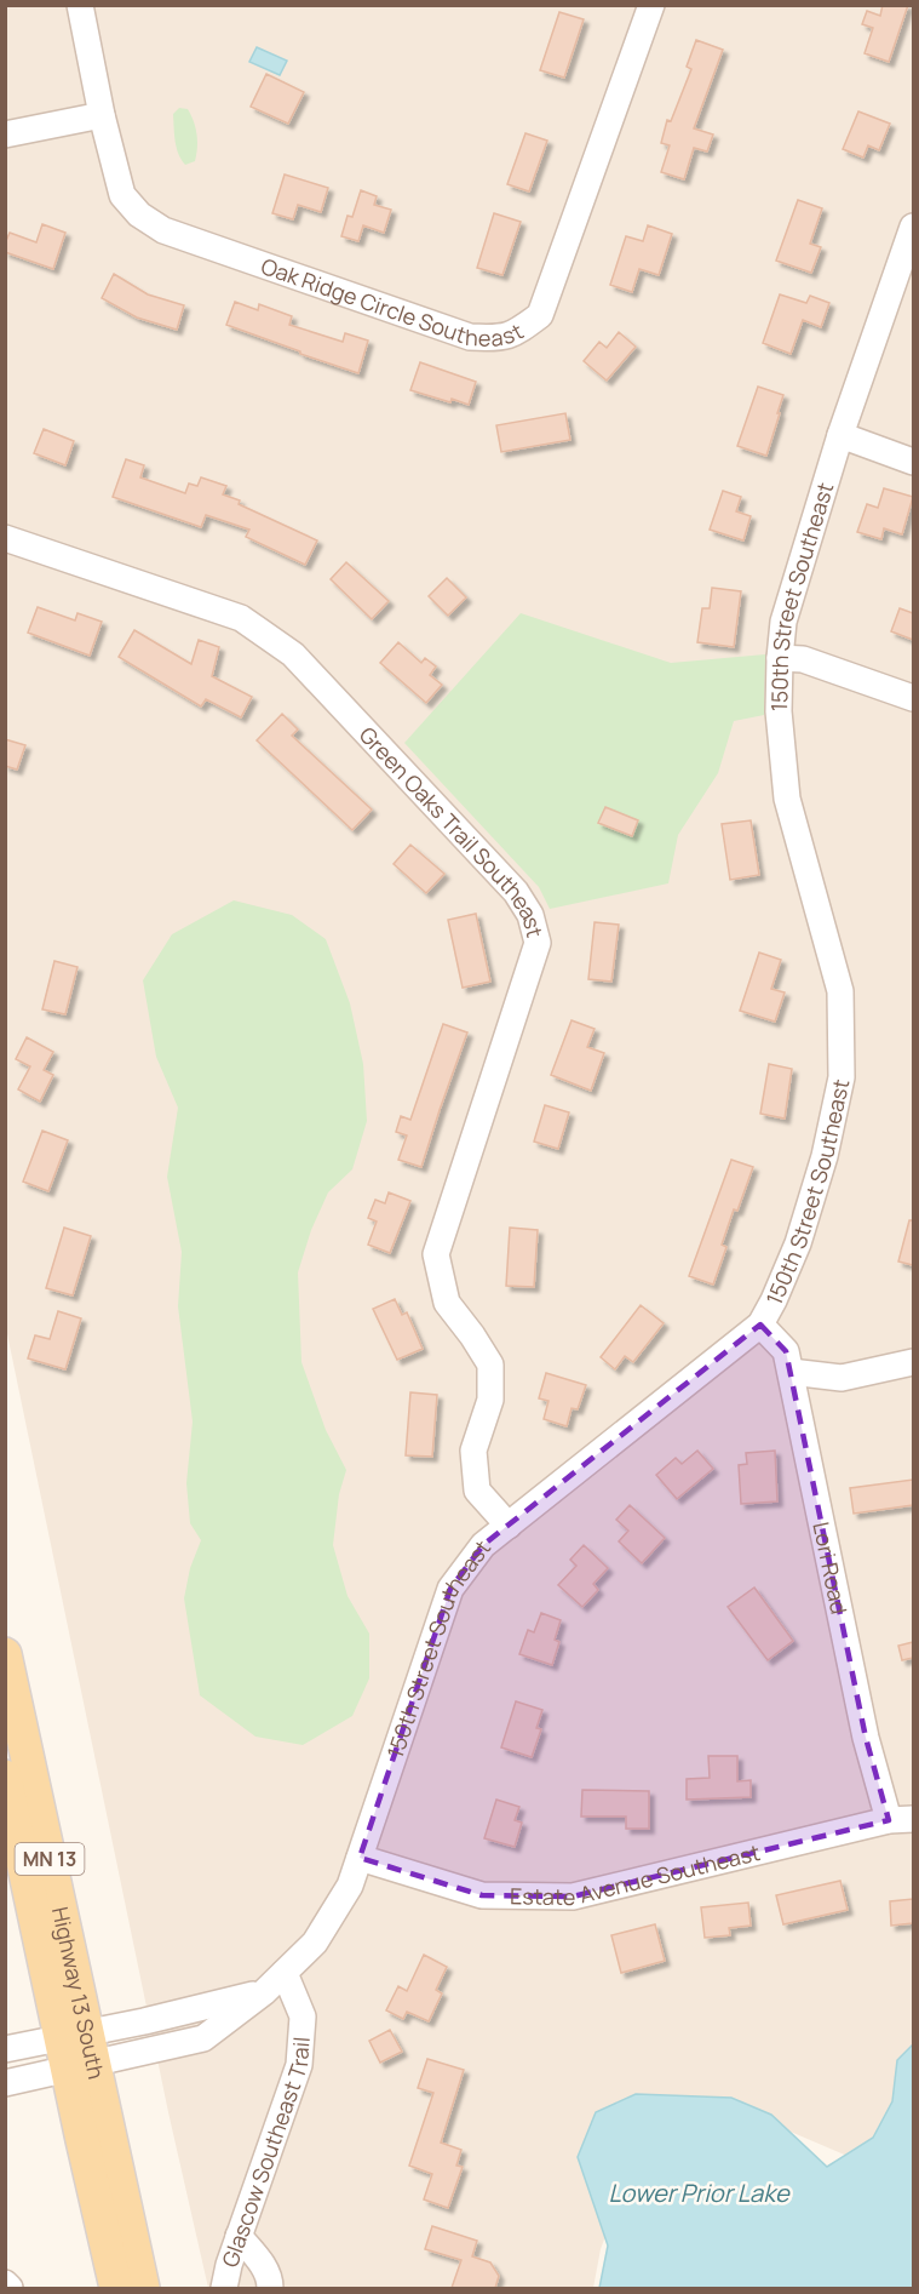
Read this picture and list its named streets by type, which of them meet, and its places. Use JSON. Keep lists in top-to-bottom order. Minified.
{"streets":{"main road":["MN 13","Highway 13 South"],"street":["Oak Ridge Circle Southeast","150th Street Southeast","Green Oaks Trail Southeast","Lori Road","Estate Avenue Southeast","Glascow Southeast Trail"]},"crossings":[["150th Street Southeast","Green Oaks Trail Southeast"],["150th Street Southeast","Lori Road"],["150th Street Southeast","Estate Avenue Southeast"],["150th Street Southeast","Highway 13 South"],["150th Street Southeast","Glascow Southeast Trail"],["Lori Road","Estate Avenue Southeast"]],"water":["Lower Prior Lake"]}
